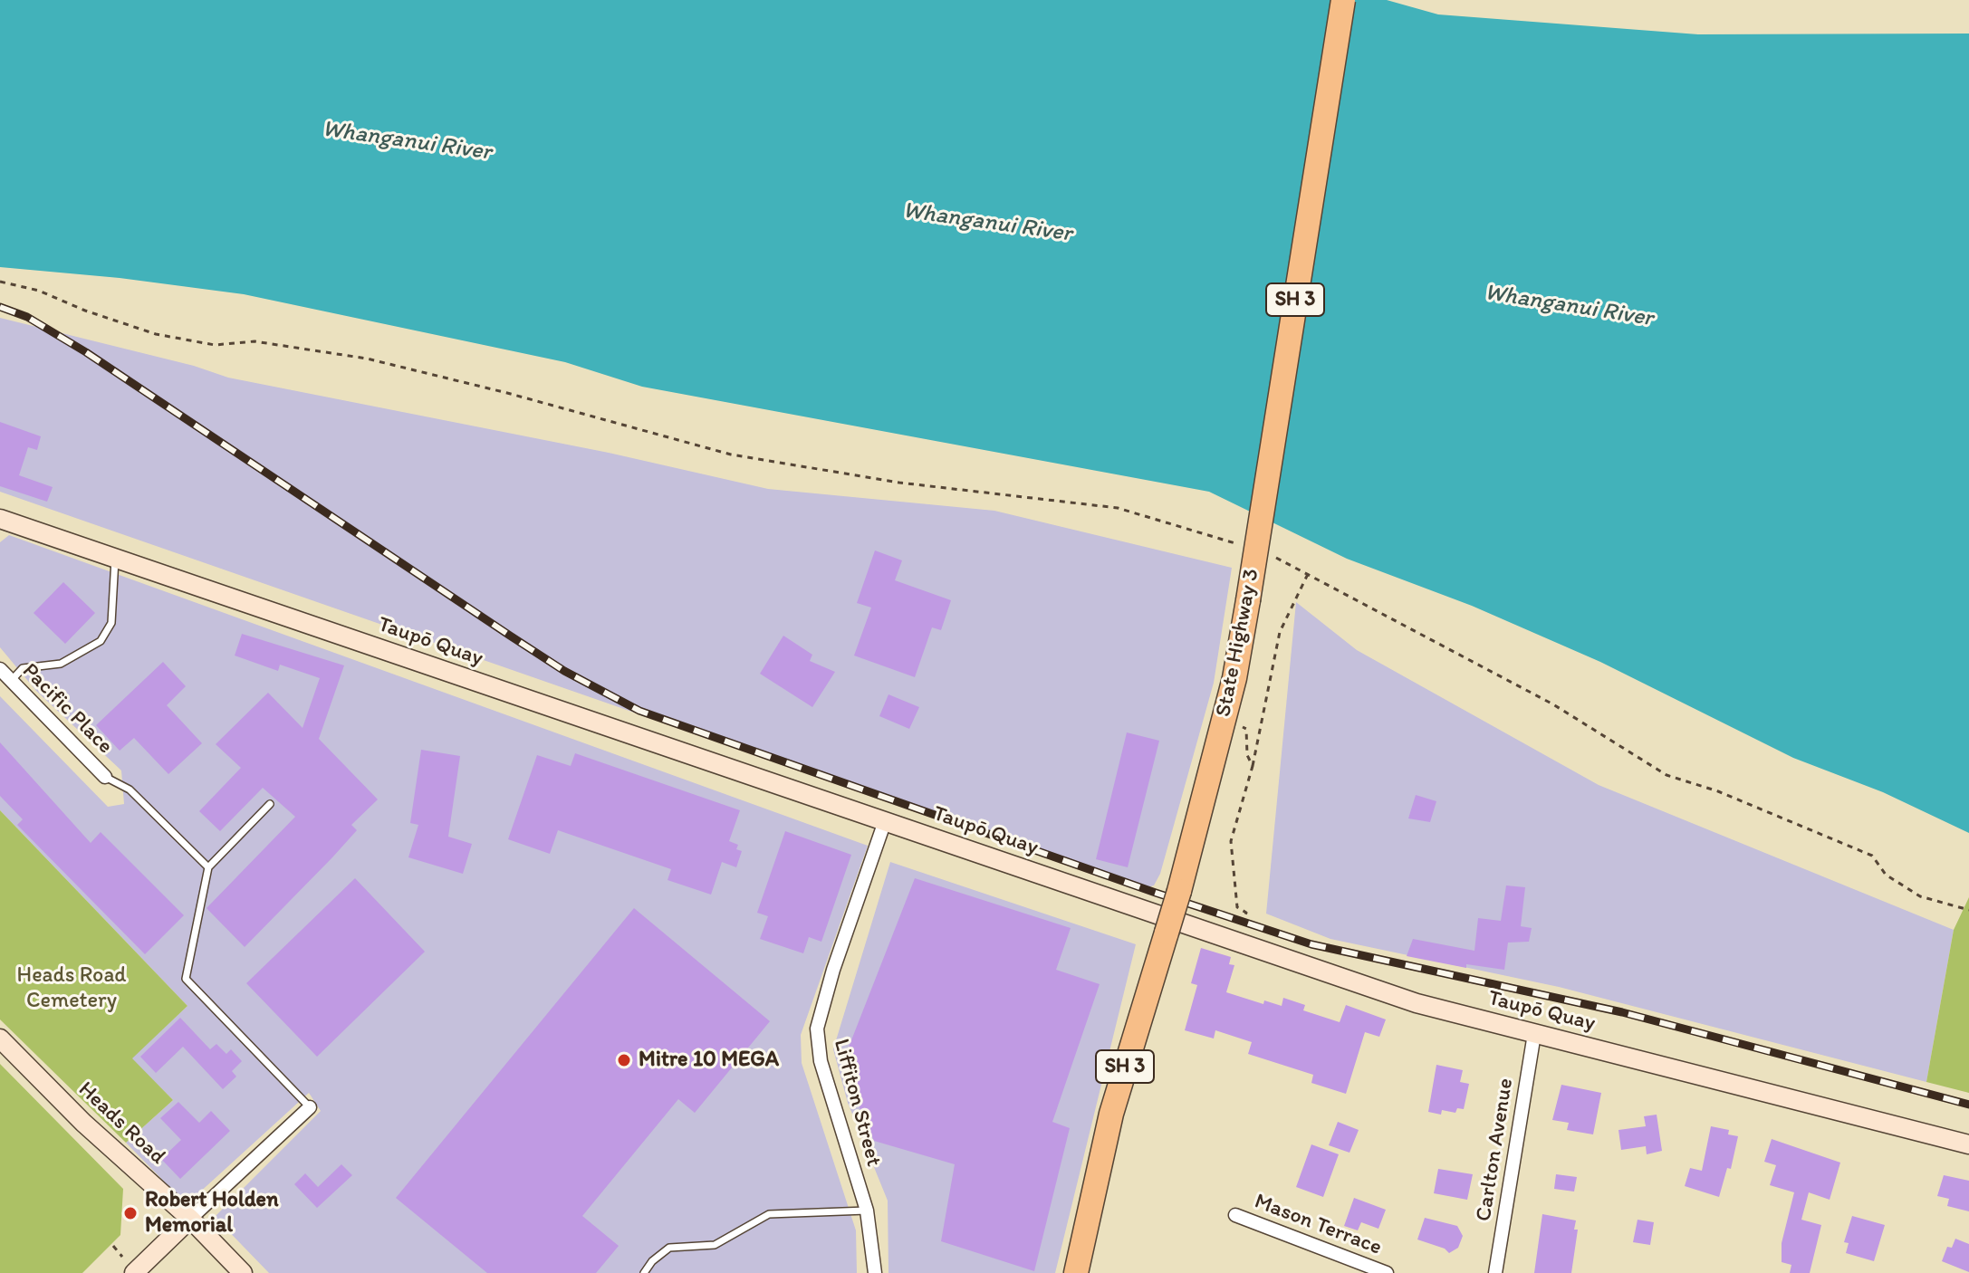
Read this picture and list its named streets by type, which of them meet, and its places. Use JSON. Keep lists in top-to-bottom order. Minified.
{"streets":{"highway":["SH 3","State Highway 3"],"street":["Taupō Quay","Pacific Place","Liffiton Street","Heads Road","Carlton Avenue","Mason Terrace"]},"crossings":[["Taupō Quay","Liffiton Street"],["Taupō Quay","Carlton Avenue"]],"water":["Whanganui River"],"parks":["Heads Road Cemetery"],"places":["Mitre 10 MEGA","Robert Holden Memorial"]}
